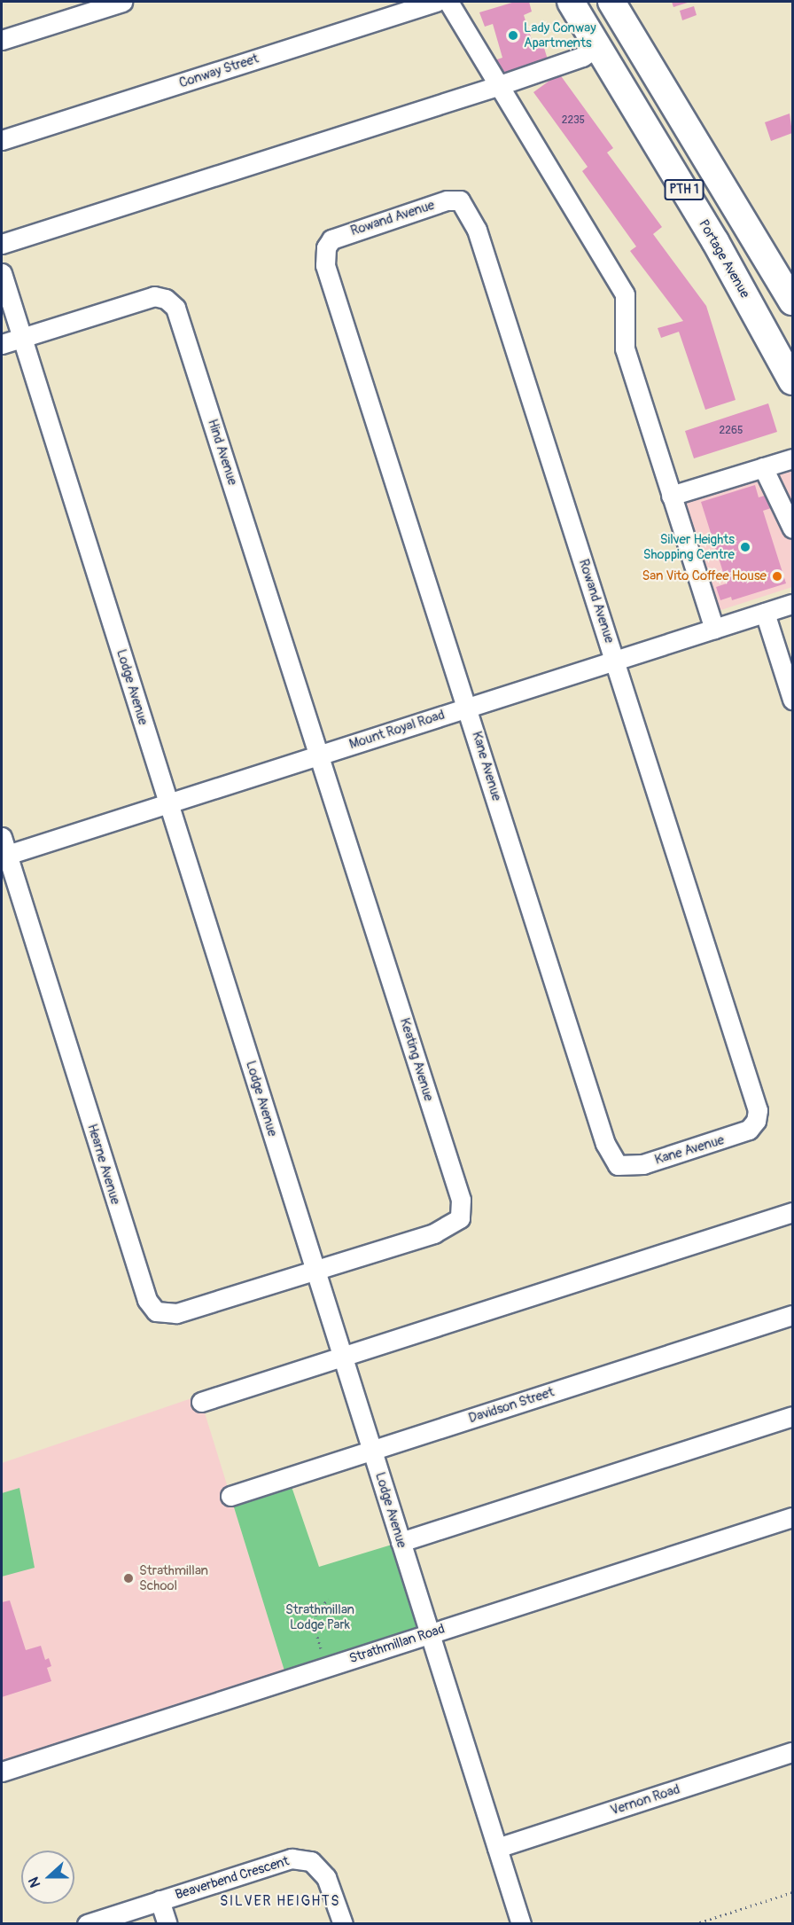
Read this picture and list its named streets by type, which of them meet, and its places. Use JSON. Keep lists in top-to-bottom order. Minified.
{"streets":{"highway":["PTH 1","Portage Avenue"],"street":["Conway Street","Rowand Avenue","Hind Avenue","Lodge Avenue","Mount Royal Road","Kane Avenue","Keating Avenue","Hearne Avenue","Davidson Street","Strathmillan Road","Vernon Road","Beaverbend Crescent"]},"crossings":[["Rowand Avenue","Mount Royal Road"],["Rowand Avenue","Kane Avenue"],["Hind Avenue","Lodge Avenue"],["Hind Avenue","Mount Royal Road"],["Hind Avenue","Keating Avenue"],["Lodge Avenue","Mount Royal Road"],["Lodge Avenue","Keating Avenue"],["Lodge Avenue","Hearne Avenue"],["Lodge Avenue","Davidson Street"],["Lodge Avenue","Strathmillan Road"],["Lodge Avenue","Vernon Road"],["Mount Royal Road","Kane Avenue"],["Mount Royal Road","Keating Avenue"],["Mount Royal Road","Hearne Avenue"],["Keating Avenue","Hearne Avenue"]],"districts":["SILVER HEIGHTS"],"parks":["Strathmillan Lodge Park"],"places":["Lady Conway Apartments","Silver Heights Shopping Centre","San Vito Coffee House","Strathmillan School"],"house_numbers":["2235","2265"],"north":"left"}
